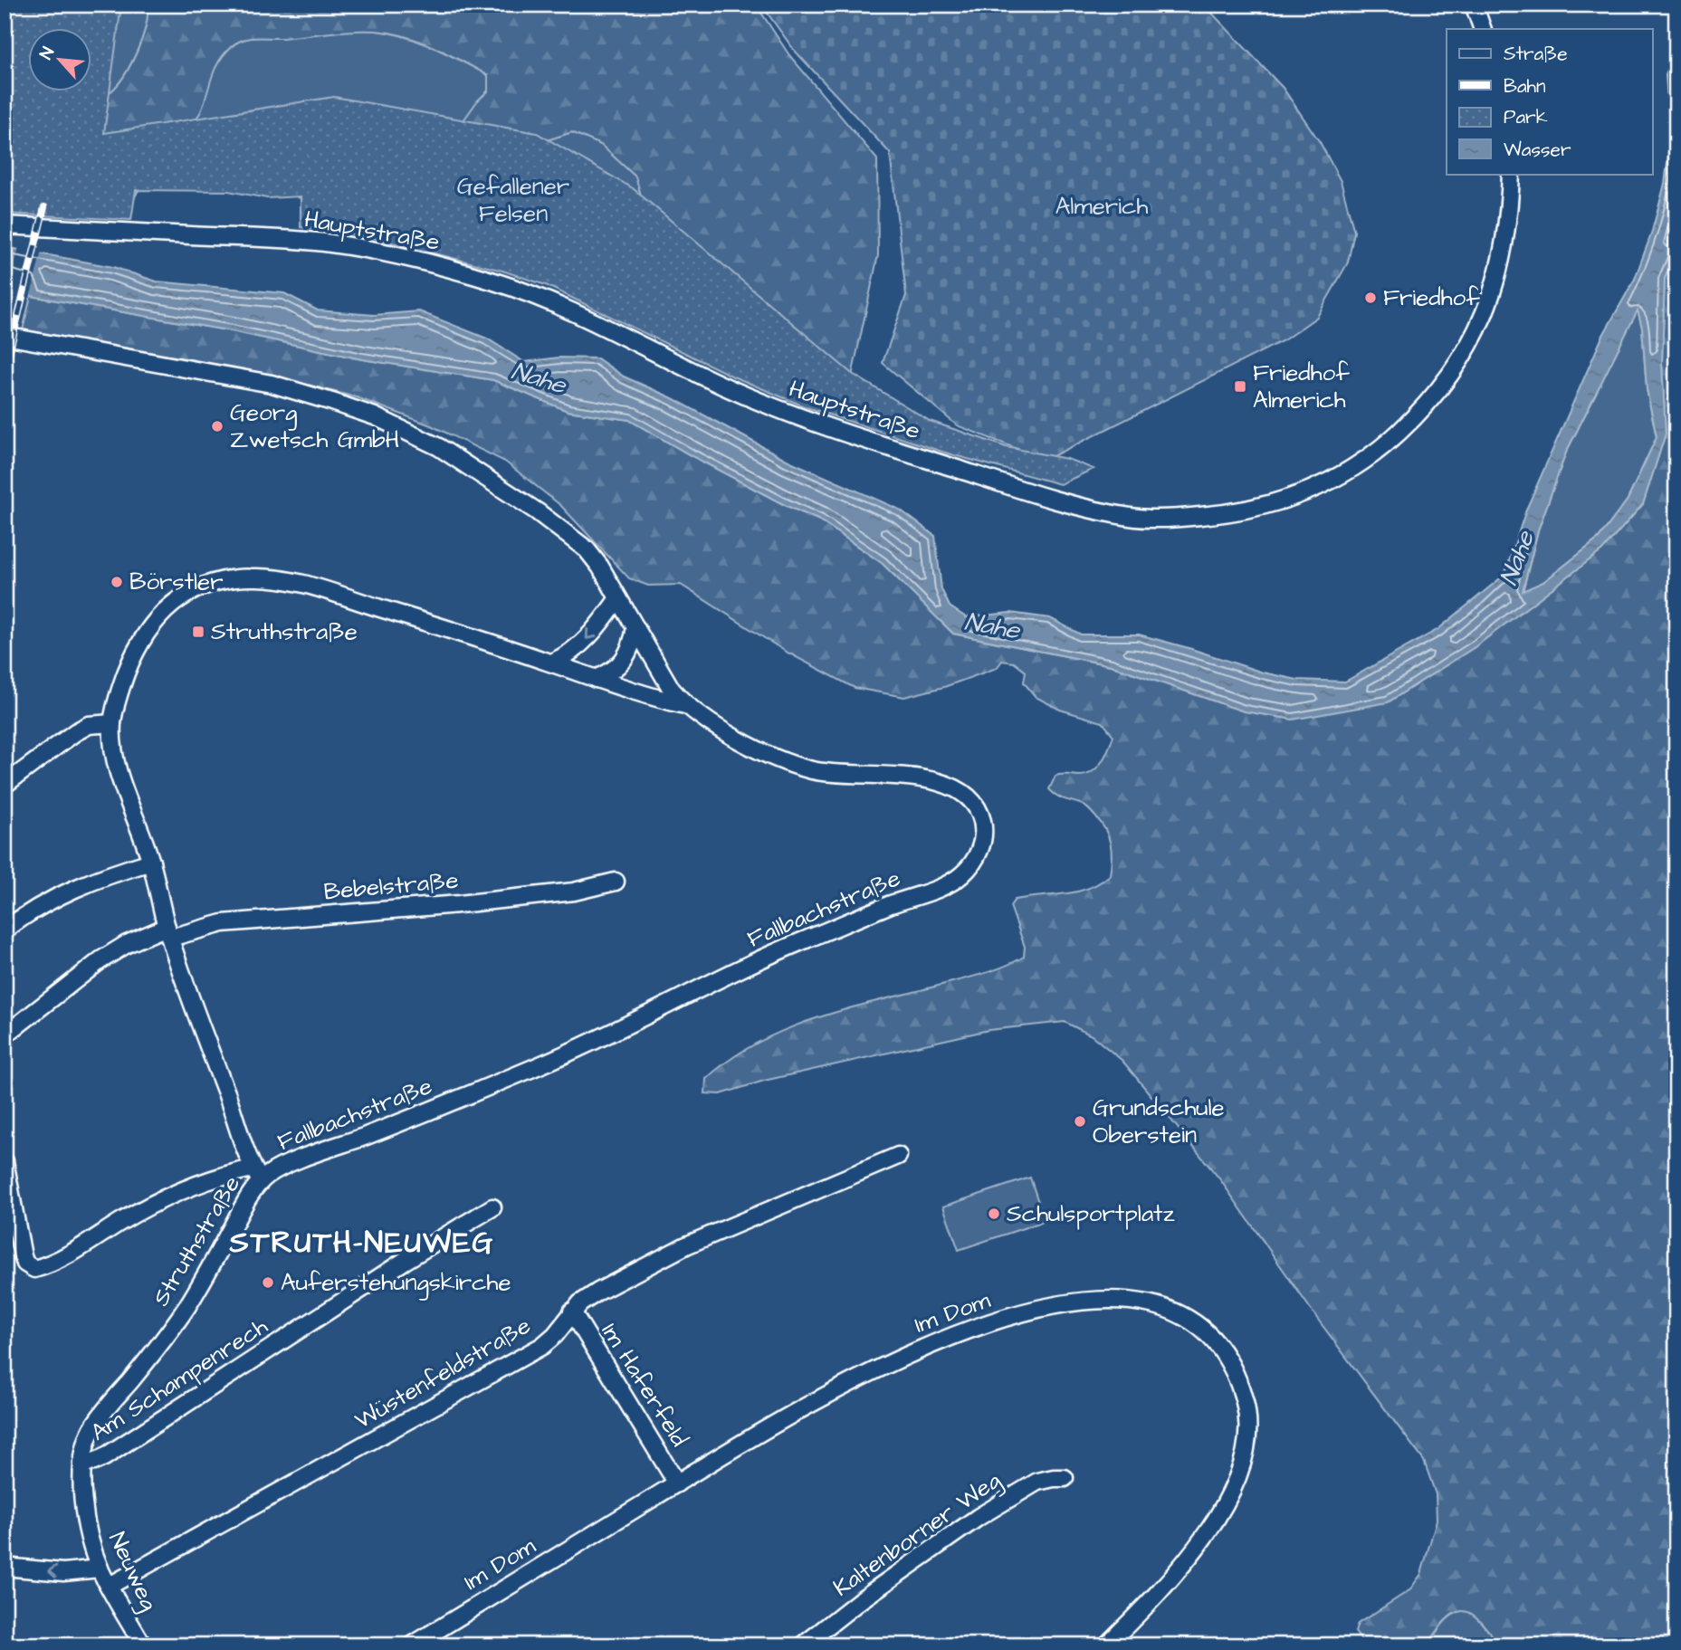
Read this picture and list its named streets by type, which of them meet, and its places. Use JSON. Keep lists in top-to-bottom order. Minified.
{"streets":{"street":["Hauptstraße","Bebelstraße","Fallbachstraße","Struthstraße","Im Dom","Wüstenfeldstraße","Am Schampenrech","Im Haferfeld","Kaltenborner Weg","Neuweg"]},"crossings":[["Bebelstraße","Struthstraße"],["Fallbachstraße","Struthstraße"],["Struthstraße","Am Schampenrech"],["Struthstraße","Neuweg"],["Im Dom","Im Haferfeld"],["Wüstenfeldstraße","Im Haferfeld"],["Wüstenfeldstraße","Neuweg"]],"districts":["STRUTH-NEUWEG"],"water":["Nahe"],"parks":["Gefallener Felsen","Almerich"],"places":{"other":["Friedhof","Georg Zwetsch GmbH","Börstler","Grundschule Oberstein","Schulsportplatz","Auferstehungskirche"],"transit":["Friedhof Almerich","Struthstraße"]},"legend":["Straße","Bahn","Park","Wasser"],"north":"top left"}
